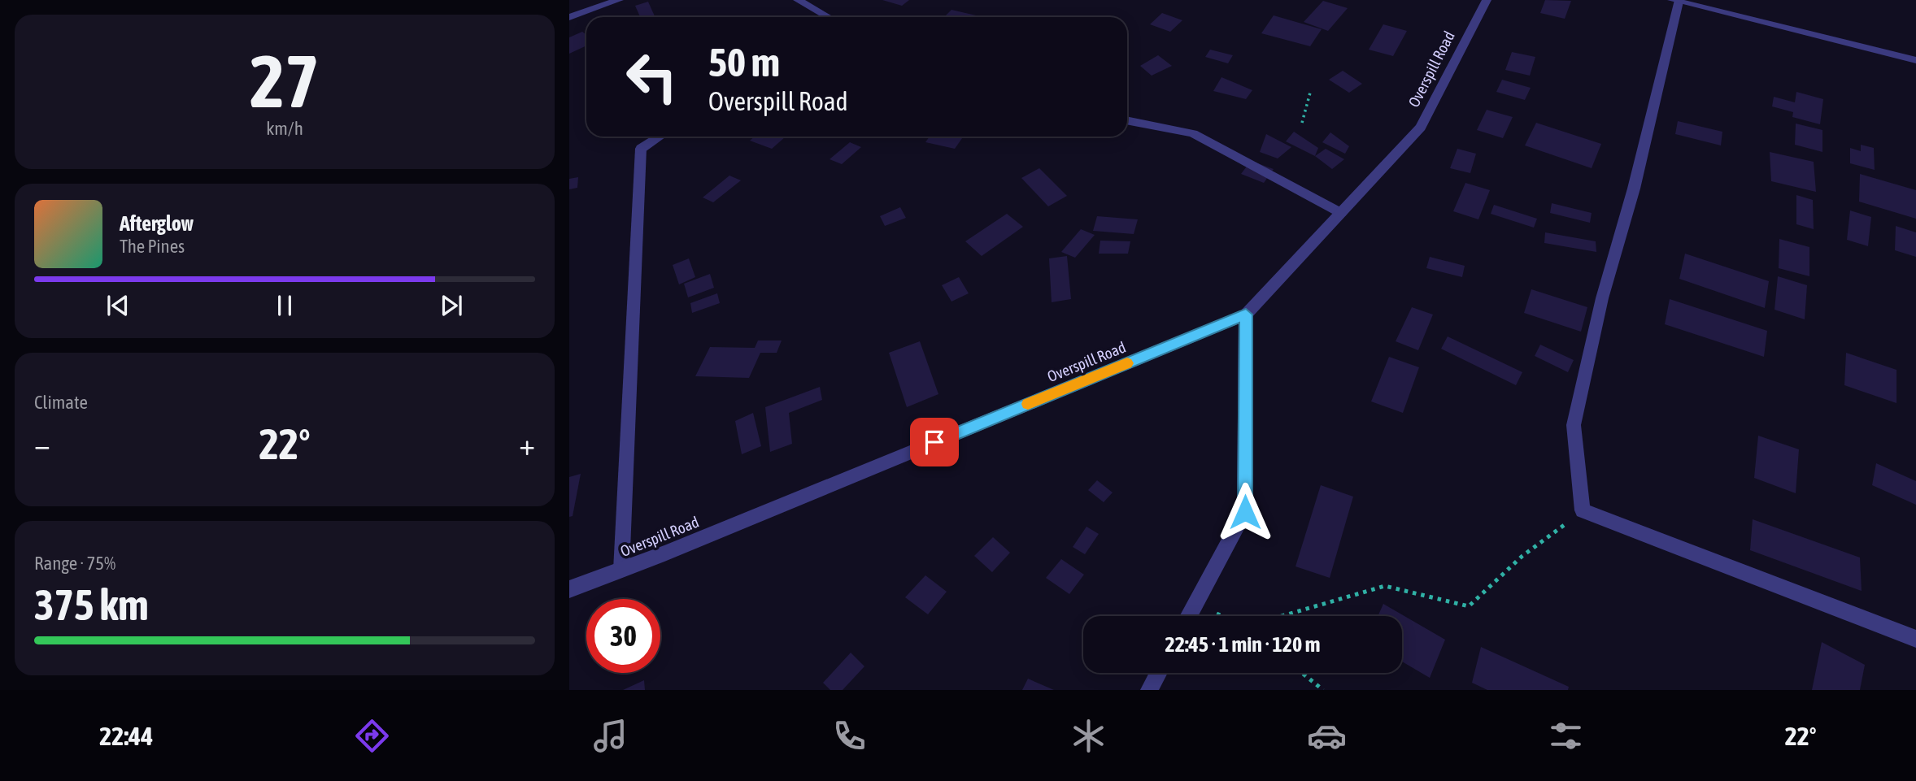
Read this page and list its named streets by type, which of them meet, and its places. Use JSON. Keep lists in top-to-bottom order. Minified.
{"streets":{"street":["Overspill Road"]},"page":{"tile":[["27","km/h"],"Climate",["Range · 75%","375 km"]],"turn":["50 m","Overspill Road"],"song":["Afterglow","The Pines"],"heat":["−","22°","+"],"limit":"30","trip":"22:45 · 1 min · 120 m","tabs":["22:44","22°"]}}
